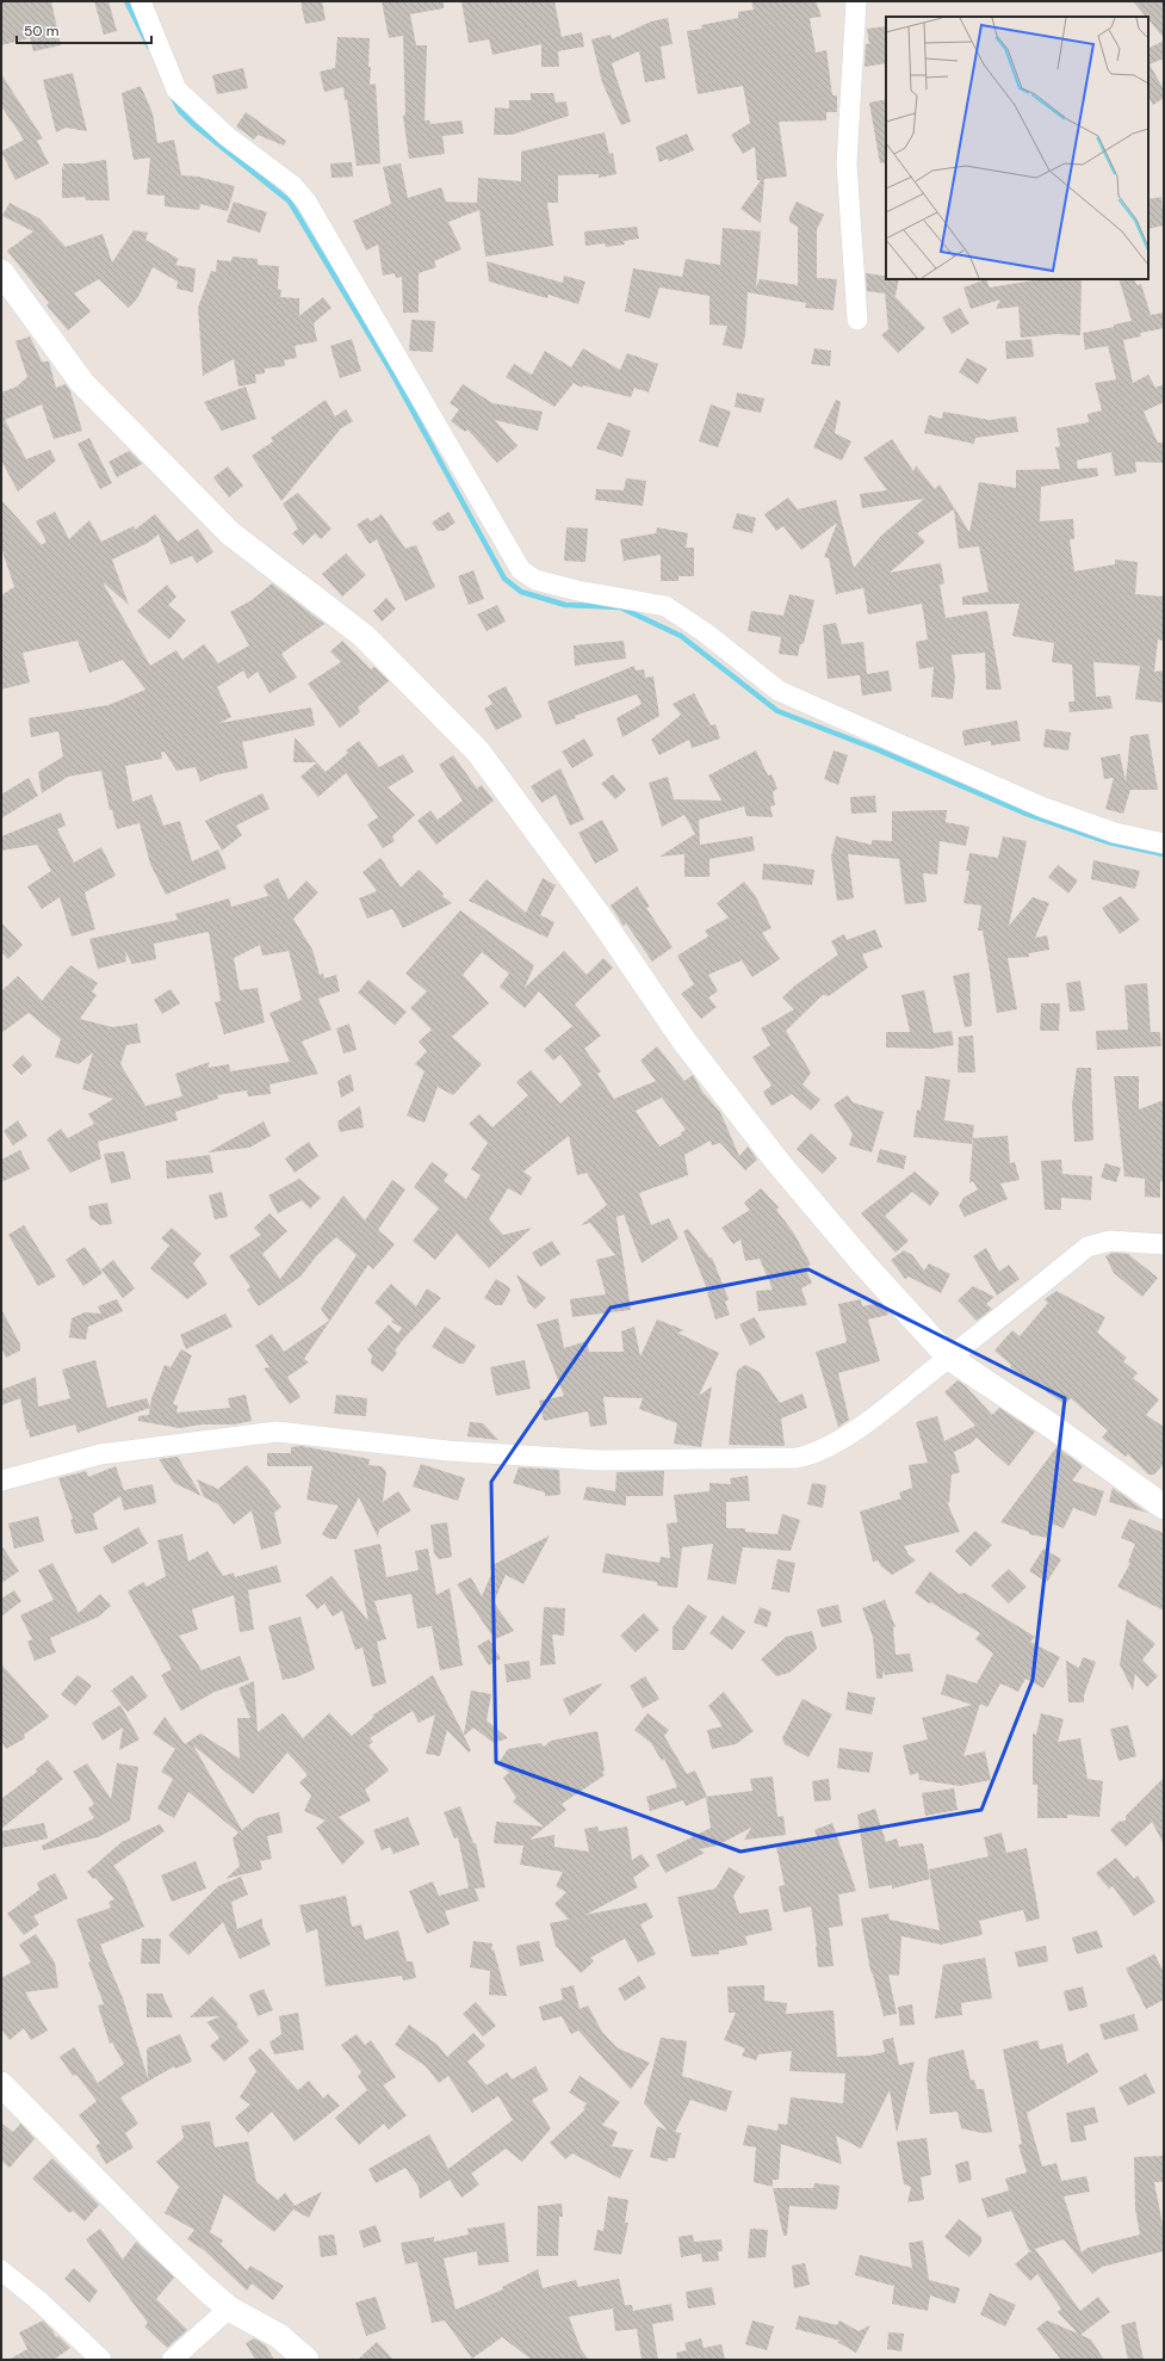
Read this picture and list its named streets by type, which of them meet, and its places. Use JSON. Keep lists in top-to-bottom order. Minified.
{"scale_bar":"50 m"}
